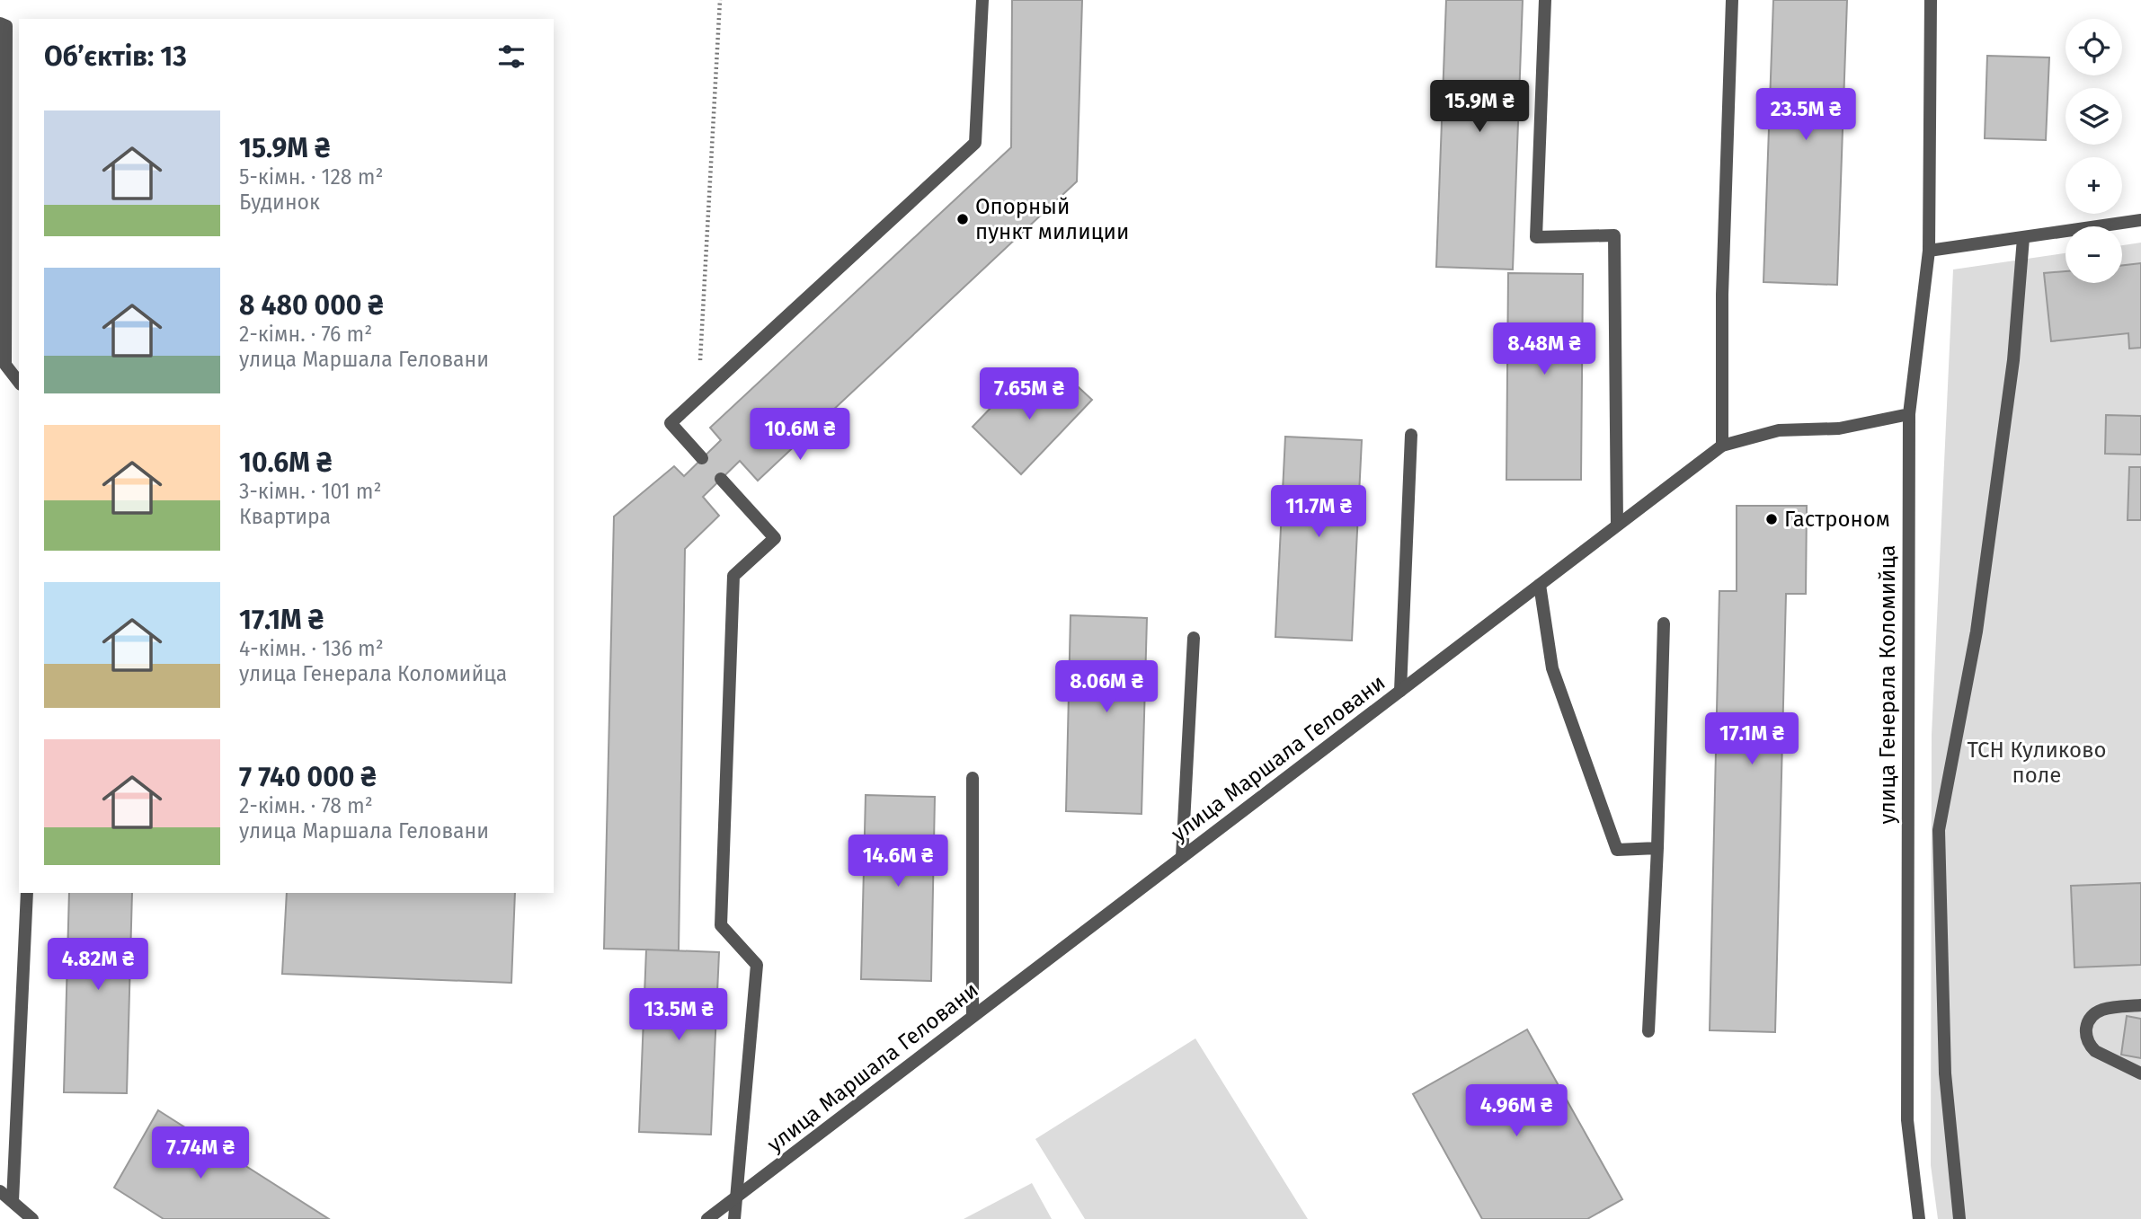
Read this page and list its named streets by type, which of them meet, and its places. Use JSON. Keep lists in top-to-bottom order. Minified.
{"streets":{"street":["улица Генерала Коломийца","улица Маршала Геловани"]},"crossings":[["улица Генерала Коломийца","улица Маршала Геловани"]],"parks":["ТСН Куликово поле"],"places":["Опорный пункт милиции","Гастроном"],"page":{"map_buttons":["+","−"],"heading":"Об’єктів: 13","price":["15.9M ₴","23.5M ₴","8.48M ₴","7.65M ₴","10.6M ₴","11.7M ₴","8.06M ₴","17.1M ₴","14.6M ₴","4.82M ₴","13.5M ₴","4.96M ₴","7.74M ₴"],"list":[{"name":"15.9M ₴","note":"5-кімн. · 128 m² · Будинок"},{"name":"8 480 000 ₴","note":"2-кімн. · 76 m² · улица Маршала Геловани"},{"name":"10.6M ₴","note":"3-кімн. · 101 m² · Квартира"},{"name":"17.1M ₴","note":"4-кімн. · 136 m² · улица Генерала Коломийца"},{"name":"7 740 000 ₴","note":"2-кімн. · 78 m² · улица Маршала Геловани"}]}}
